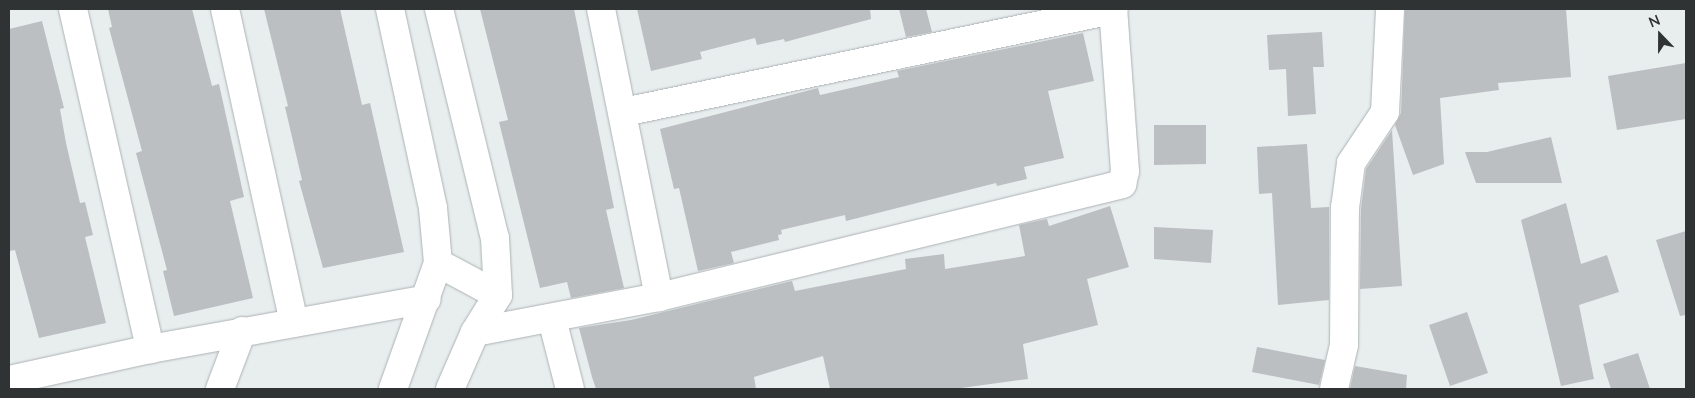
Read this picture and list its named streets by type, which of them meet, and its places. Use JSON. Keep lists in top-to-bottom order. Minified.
{"north":"top"}
